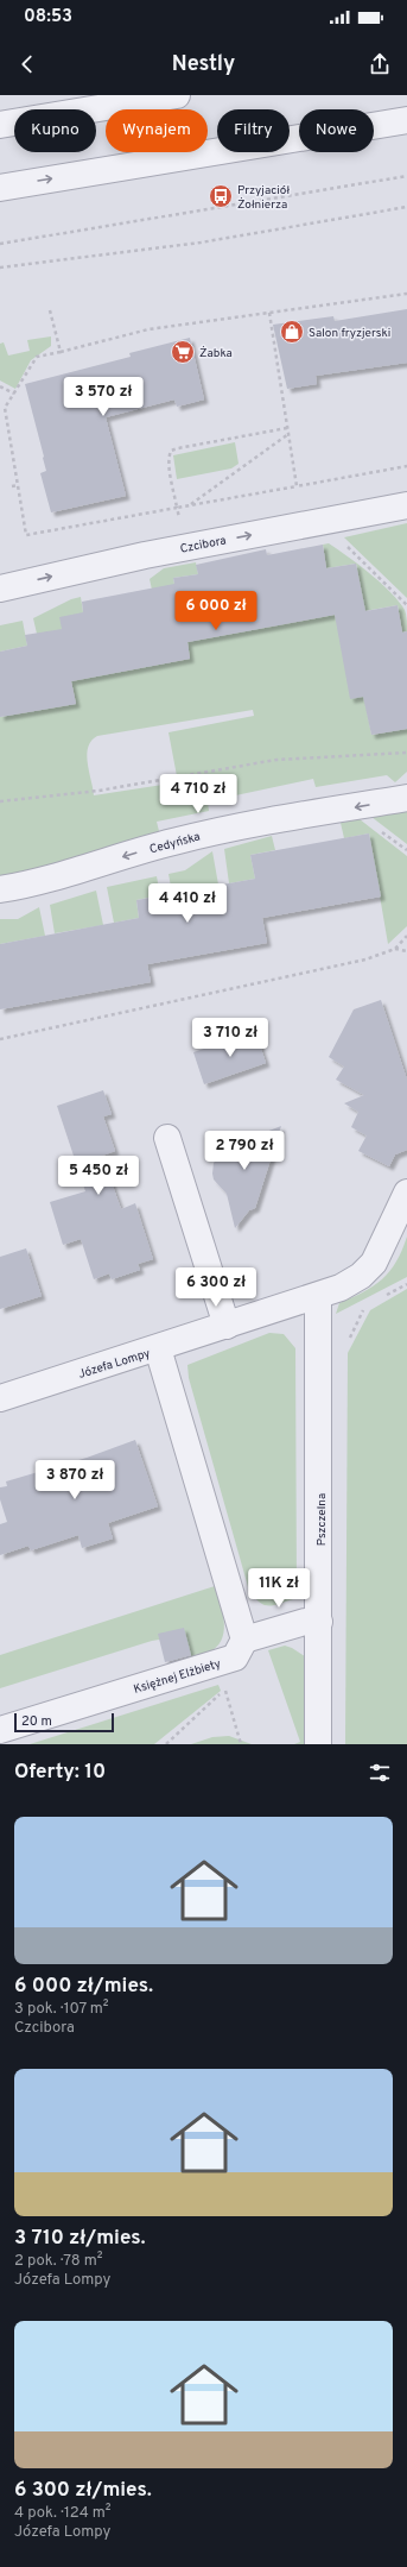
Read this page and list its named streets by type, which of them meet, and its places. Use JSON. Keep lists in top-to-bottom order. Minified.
{"streets":{"street":["Czcibora","Cedyńska","Józefa Lompy","Pszczelna","Księżnej Elżbiety"]},"crossings":[["Józefa Lompy","Pszczelna"]],"one_way":["Czcibora","Cedyńska"],"places":{"bus stop":["Przyjaciół Żołnierza"],"shop":["Salon fryzjerski"],"supermarket":["Żabka"]},"scale_bar":"20 m","page":{"status":"08:53","header":"Nestly","chip":["Kupno","Wynajem","Filtry","Nowe"],"price":["3 570 zł","6 000 zł","4 710 zł","4 410 zł","3 710 zł","2 790 zł","5 450 zł","6 300 zł","3 870 zł","11K zł"],"scale":"20 m","heading":"Oferty: 10","list":[{"name":"6 000 zł/mies.","note":"3 pok. · 107 m² · Czcibora"},{"name":"3 710 zł/mies.","note":"2 pok. · 78 m² · Józefa Lompy"},{"name":"6 300 zł/mies.","note":"4 pok. · 124 m² · Józefa Lompy"}]}}
